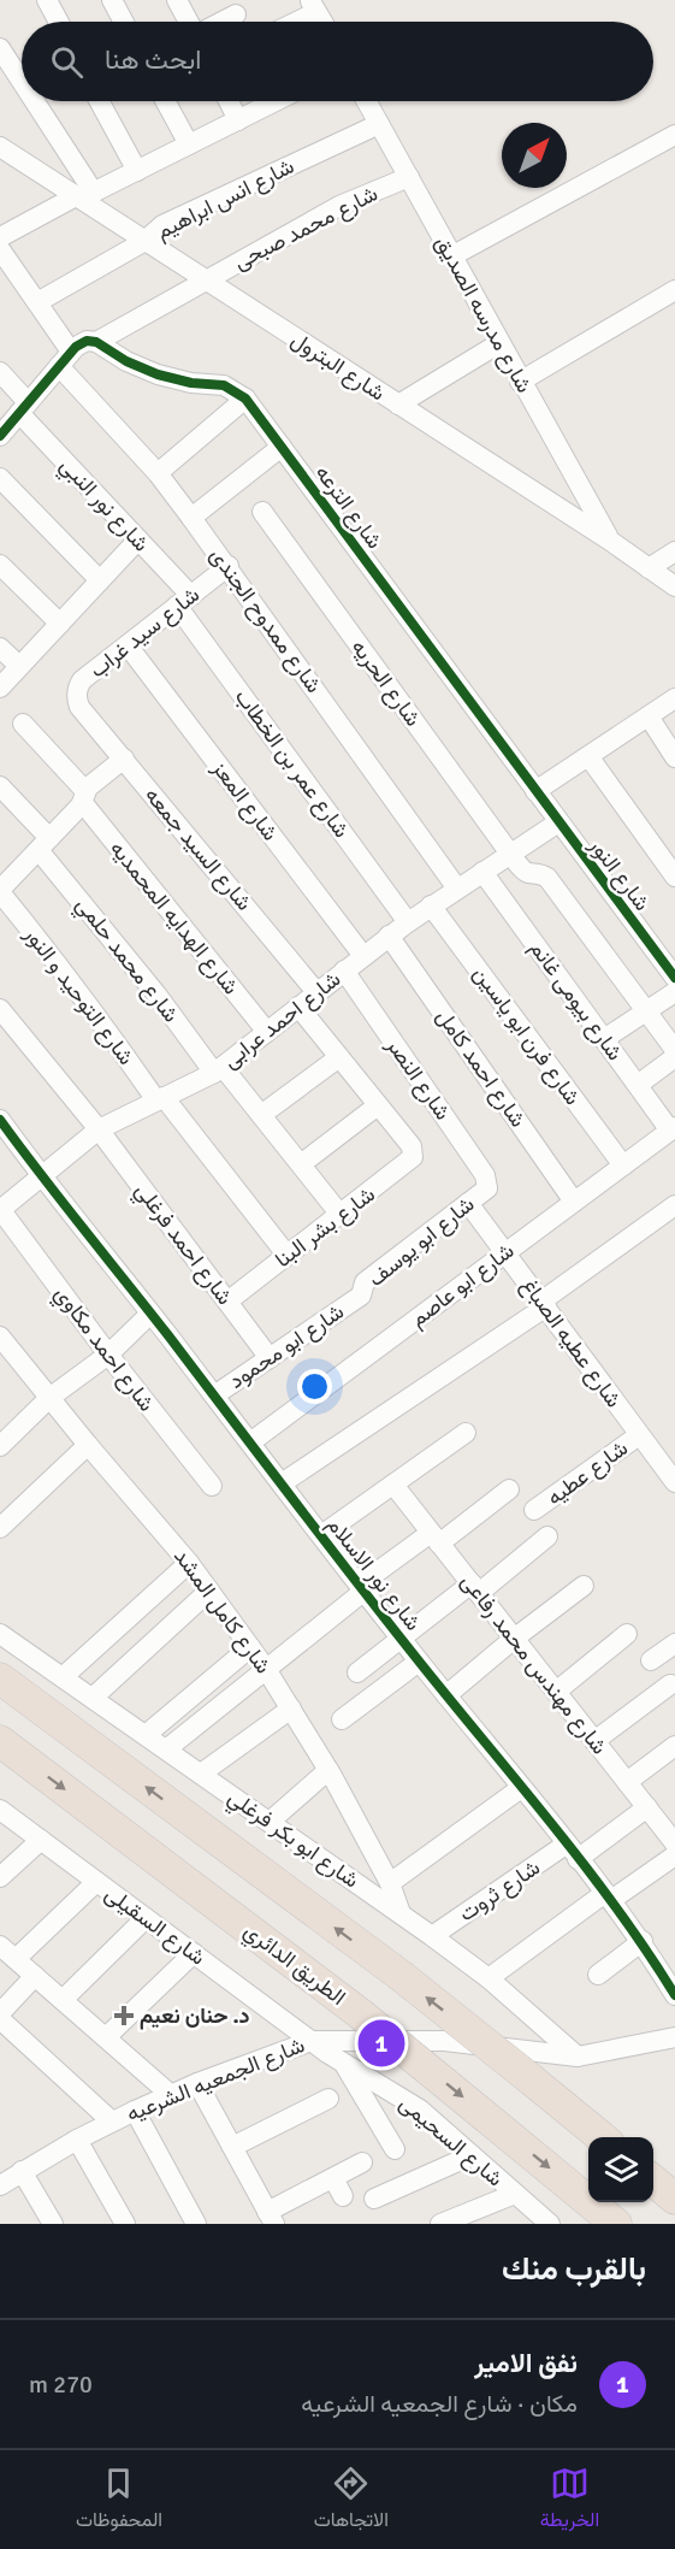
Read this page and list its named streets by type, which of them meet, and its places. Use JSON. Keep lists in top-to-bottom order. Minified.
{"streets":{"highway":["الطريق الدائري"],"street":["شارع انس ابراهيم","شارع محمد صبحى","شارع مدرسه الصديق","شارع البترول","شارع نور النبي","شارع الترعه","شارع ممدوح الجندى","شارع سيد غراب","شارع الحريه","شارع عمر بن الخطاب","شارع المعز","شارع السيد جمعه","شارع النور","شارع الهدايه المحمديه","شارع محمد حلمي","شارع التوحيد و النور","شارع بيومى غانم","شارع احمد عرابى","شارع فرن ابو ياسين","شارع احمد كامل","شارع النصر","شارع بشر البنا","شارع ابو يوسف","شارع احمد فرغلي","شارع ابو عاصم","شارع عطيه الصباغ","شارع ابو محمود","شارع احمد مكاوي","شارع عطيه","شارع نور الاسلام","شارع كامل المشد","شارع مهندس محمد رفاعى","شارع ابو بكر فرغلي","شارع ثروت","شارع السقيلى","شارع الجمعيه الشرعيه","شارع السحيمى"]},"crossings":[["شارع انس ابراهيم","شارع مدرسه الصديق"],["شارع انس ابراهيم","شارع البترول"],["شارع انس ابراهيم","شارع ممدوح الجندى"],["شارع محمد صبحى","شارع مدرسه الصديق"],["شارع محمد صبحى","شارع البترول"],["شارع محمد صبحى","شارع الترعه"],["شارع مدرسه الصديق","شارع البترول"],["شارع نور النبي","شارع سيد غراب"],["شارع نور النبي","شارع عمر بن الخطاب"],["شارع الترعه","شارع النور"],["شارع ممدوح الجندى","شارع سيد غراب"],["شارع ممدوح الجندى","شارع احمد عرابى"],["شارع سيد غراب","شارع عمر بن الخطاب"],["شارع سيد غراب","شارع المعز"],["شارع سيد غراب","شارع السيد جمعه"],["شارع الحريه","شارع احمد عرابى"],["شارع عمر بن الخطاب","شارع احمد عرابى"],["شارع المعز","شارع احمد عرابى"],["شارع السيد جمعه","شارع احمد عرابى"],["شارع النور","شارع احمد عرابى"],["شارع الهدايه المحمديه","شارع احمد عرابى"],["شارع محمد حلمي","شارع احمد عرابى"],["شارع محمد حلمي","شارع بشر البنا"],["شارع التوحيد و النور","شارع احمد عرابى"],["شارع التوحيد و النور","شارع بشر البنا"],["شارع بيومى غانم","شارع احمد عرابى"],["شارع بيومى غانم","شارع ابو عاصم"],["شارع احمد عرابى","شارع فرن ابو ياسين"],["شارع احمد عرابى","شارع احمد كامل"],["شارع احمد عرابى","شارع النصر"],["شارع احمد عرابى","شارع احمد فرغلي"],["شارع احمد عرابى","شارع احمد مكاوي"],["شارع احمد عرابى","شارع نور الاسلام"],["شارع فرن ابو ياسين","شارع ابو عاصم"],["شارع احمد كامل","شارع ابو عاصم"],["شارع النصر","شارع ابو يوسف"],["شارع بشر البنا","شارع احمد فرغلي"],["شارع ابو يوسف","شارع عطيه الصباغ"],["شارع ابو يوسف","شارع ابو محمود"],["شارع احمد فرغلي","شارع ابو محمود"],["شارع ابو عاصم","شارع عطيه الصباغ"],["شارع ابو عاصم","شارع نور الاسلام"],["شارع عطيه الصباغ","شارع عطيه"],["شارع ابو محمود","شارع نور الاسلام"],["شارع نور الاسلام","شارع ثروت"],["شارع كامل المشد","شارع ابو بكر فرغلي"],["شارع مهندس محمد رفاعى","شارع ثروت"],["شارع ابو بكر فرغلي","شارع ثروت"],["شارع ابو بكر فرغلي","شارع الجمعيه الشرعيه"],["شارع السقيلى","شارع الجمعيه الشرعيه"],["شارع السقيلى","شارع السحيمى"],["شارع الجمعيه الشرعيه","شارع السحيمى"]],"places":{"health":["د. حنان نعيم"]},"north":"top right","page":{"search":"ابحث هنا","pins":"1","heading":"بالقرب منك","list":[{"mark":"1","name":"نفق الامير","note":"مكان · شارع الجمعيه الشرعيه","value":"270 m"}],"nav":["الخريطة","الاتجاهات","المحفوظات"]}}
